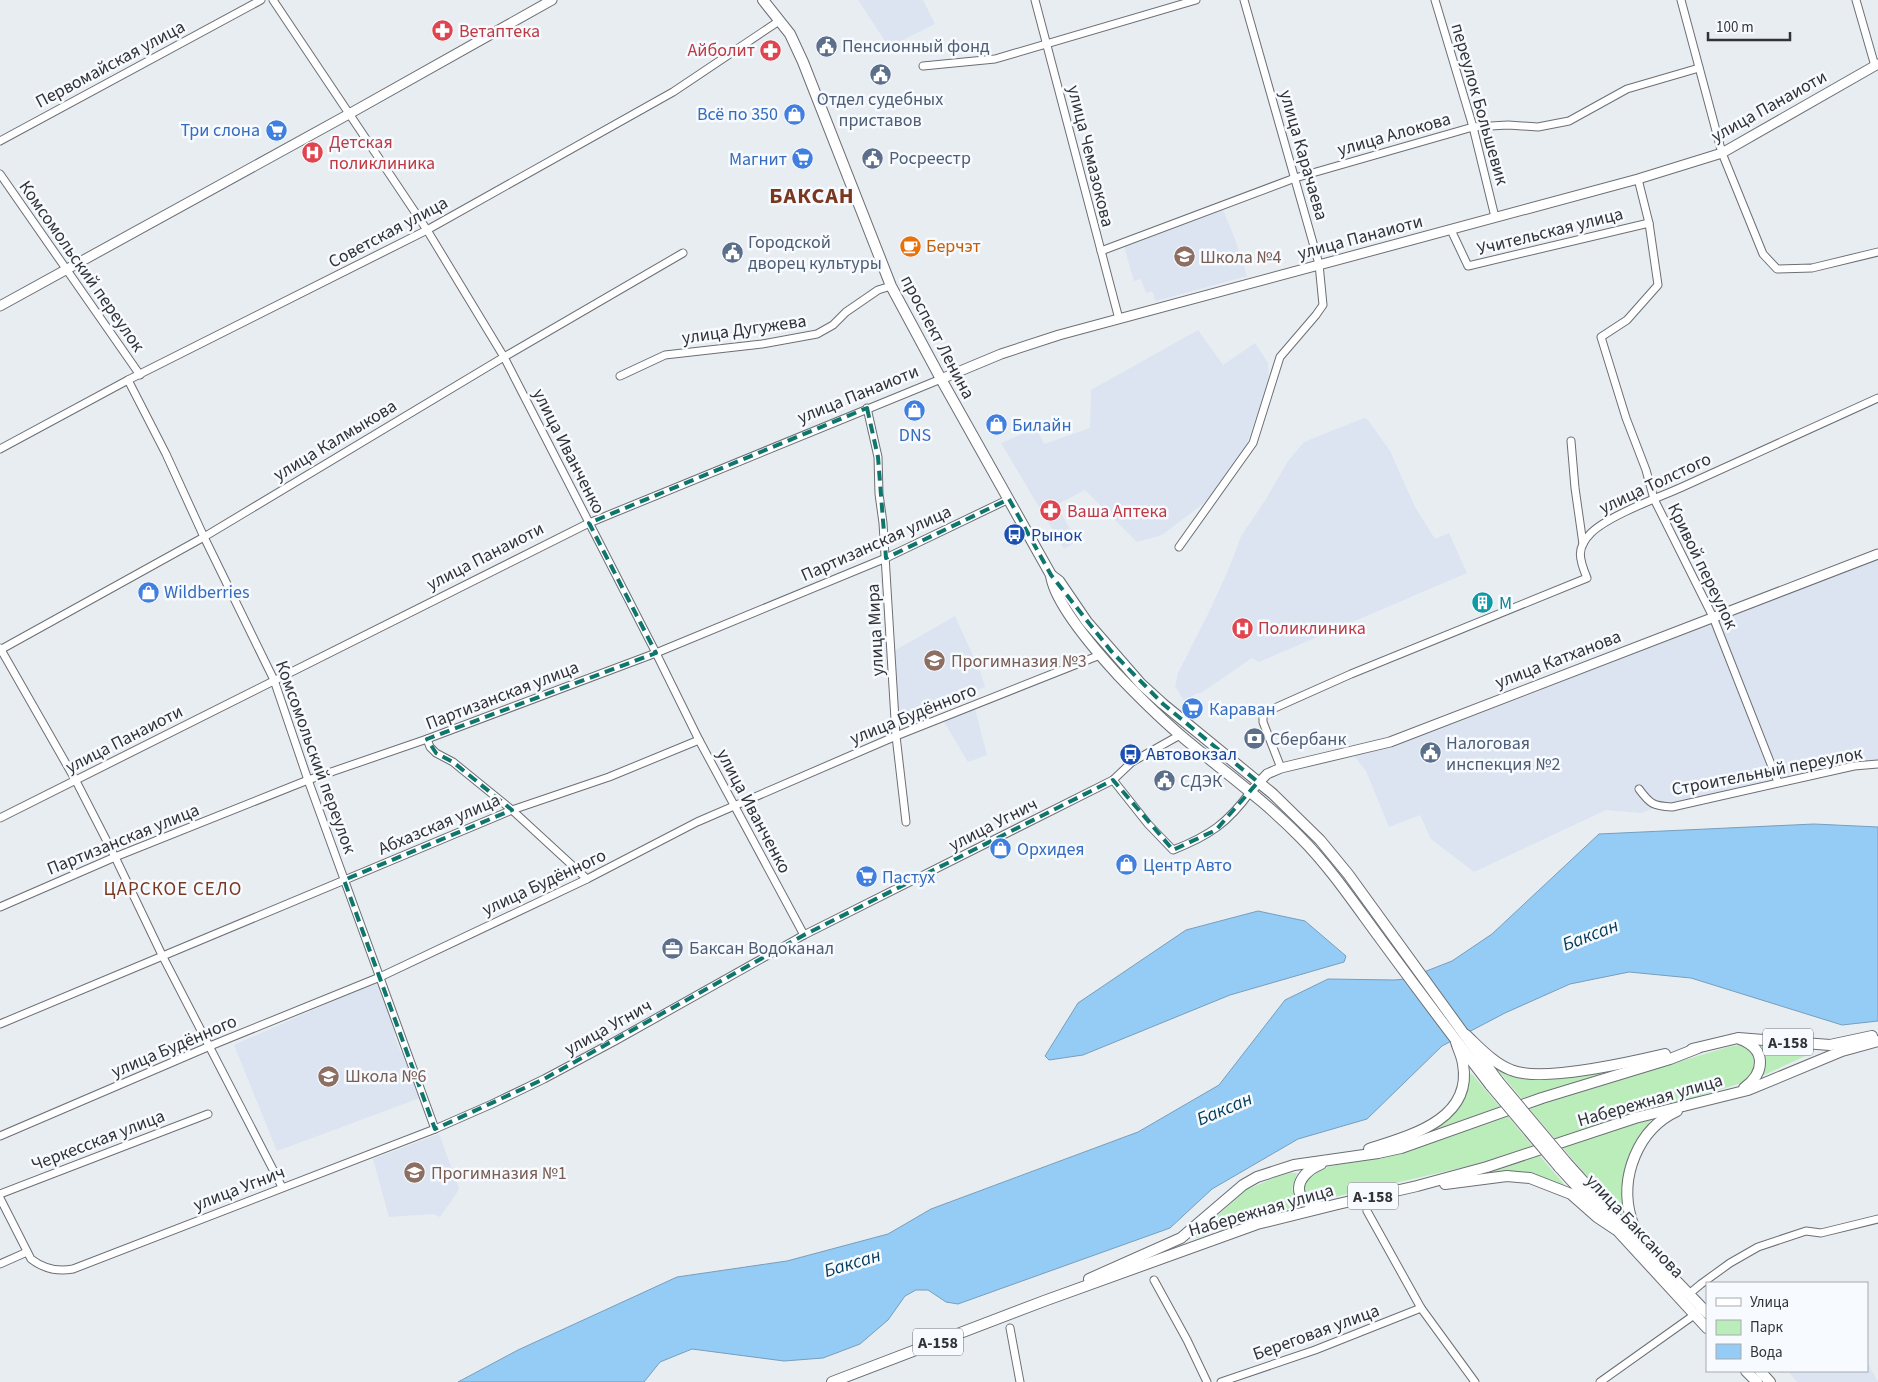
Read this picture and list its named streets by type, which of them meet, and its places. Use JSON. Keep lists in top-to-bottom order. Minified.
{"streets":{"main road":["проспект Ленина","А-158","Набережная улица","улица Баксанова"],"street":["Первомайская улица","переулок Большевик","улица Панаиоти","улица Алокова","улица Карачаева","улица Чемазокова","Учительская улица","Советская улица","Комсомольский переулок","улица Дугужева","улица Калмыкова","улица Иванченко","улица Толстого","Партизанская улица","Кривой переулок","улица Мира","улица Катханова","улица Будённого","Строительный переулок","Абхазская улица","улица Угнич","Черкесская улица","Береговая улица"]},"crossings":[["переулок Большевик","улица Панаиоти"],["переулок Большевик","улица Алокова"],["улица Панаиоти","улица Карачаева"],["улица Панаиоти","улица Чемазокова"],["улица Панаиоти","Учительская улица"],["улица Панаиоти","Комсомольский переулок"],["улица Панаиоти","проспект Ленина"],["улица Панаиоти","улица Иванченко"],["улица Панаиоти","Кривой переулок"],["улица Панаиоти","улица Мира"],["улица Алокова","улица Карачаева"],["улица Алокова","улица Чемазокова"],["Учительская улица","Кривой переулок"],["Советская улица","Комсомольский переулок"],["Советская улица","проспект Ленина"],["Советская улица","улица Иванченко"],["Комсомольский переулок","улица Калмыкова"],["Комсомольский переулок","Партизанская улица"],["Комсомольский переулок","улица Будённого"],["Комсомольский переулок","Абхазская улица"],["Комсомольский переулок","улица Угнич"],["улица Дугужева","проспект Ленина"],["проспект Ленина","Партизанская улица"],["проспект Ленина","улица Катханова"],["проспект Ленина","улица Будённого"],["проспект Ленина","улица Угнич"],["улица Калмыкова","улица Иванченко"],["улица Иванченко","Партизанская улица"],["улица Иванченко","улица Будённого"],["улица Иванченко","Абхазская улица"],["улица Иванченко","улица Угнич"],["улица Толстого","Кривой переулок"],["Партизанская улица","улица Мира"],["Кривой переулок","улица Катханова"],["Кривой переулок","Строительный переулок"],["улица Мира","улица Будённого"],["А-158","Набережная улица"]],"districts":["БАКСАН","ЦАРСКОЕ СЕЛО"],"water":["Баксан"],"places":{"pharmacy":["Ветаптека","Айболит","Ваша Аптека"],"public building":["Пенсионный фонд","Отдел судебных приставов","Росреестр","Городской дворец культуры","Налоговая инспекция №2","СДЭК"],"shop":["Всё по 350","DNS","Билайн","Wildberries","Орхидея","Центр Авто"],"supermarket":["Три слона","Магнит","Караван","Пастух"],"hospital":["Детская поликлиника","Поликлиника"],"cafe":["Берчэт"],"school or university":["Школа №4","Прогимназия №3","Школа №6","Прогимназия №1"],"bus stop":["Рынок","Автовокзал"],"building":["М"],"bank":["Сбербанк"],"office":["Баксан Водоканал"]},"legend":["Улица","Парк","Вода"],"scale_bar":"100 m"}
